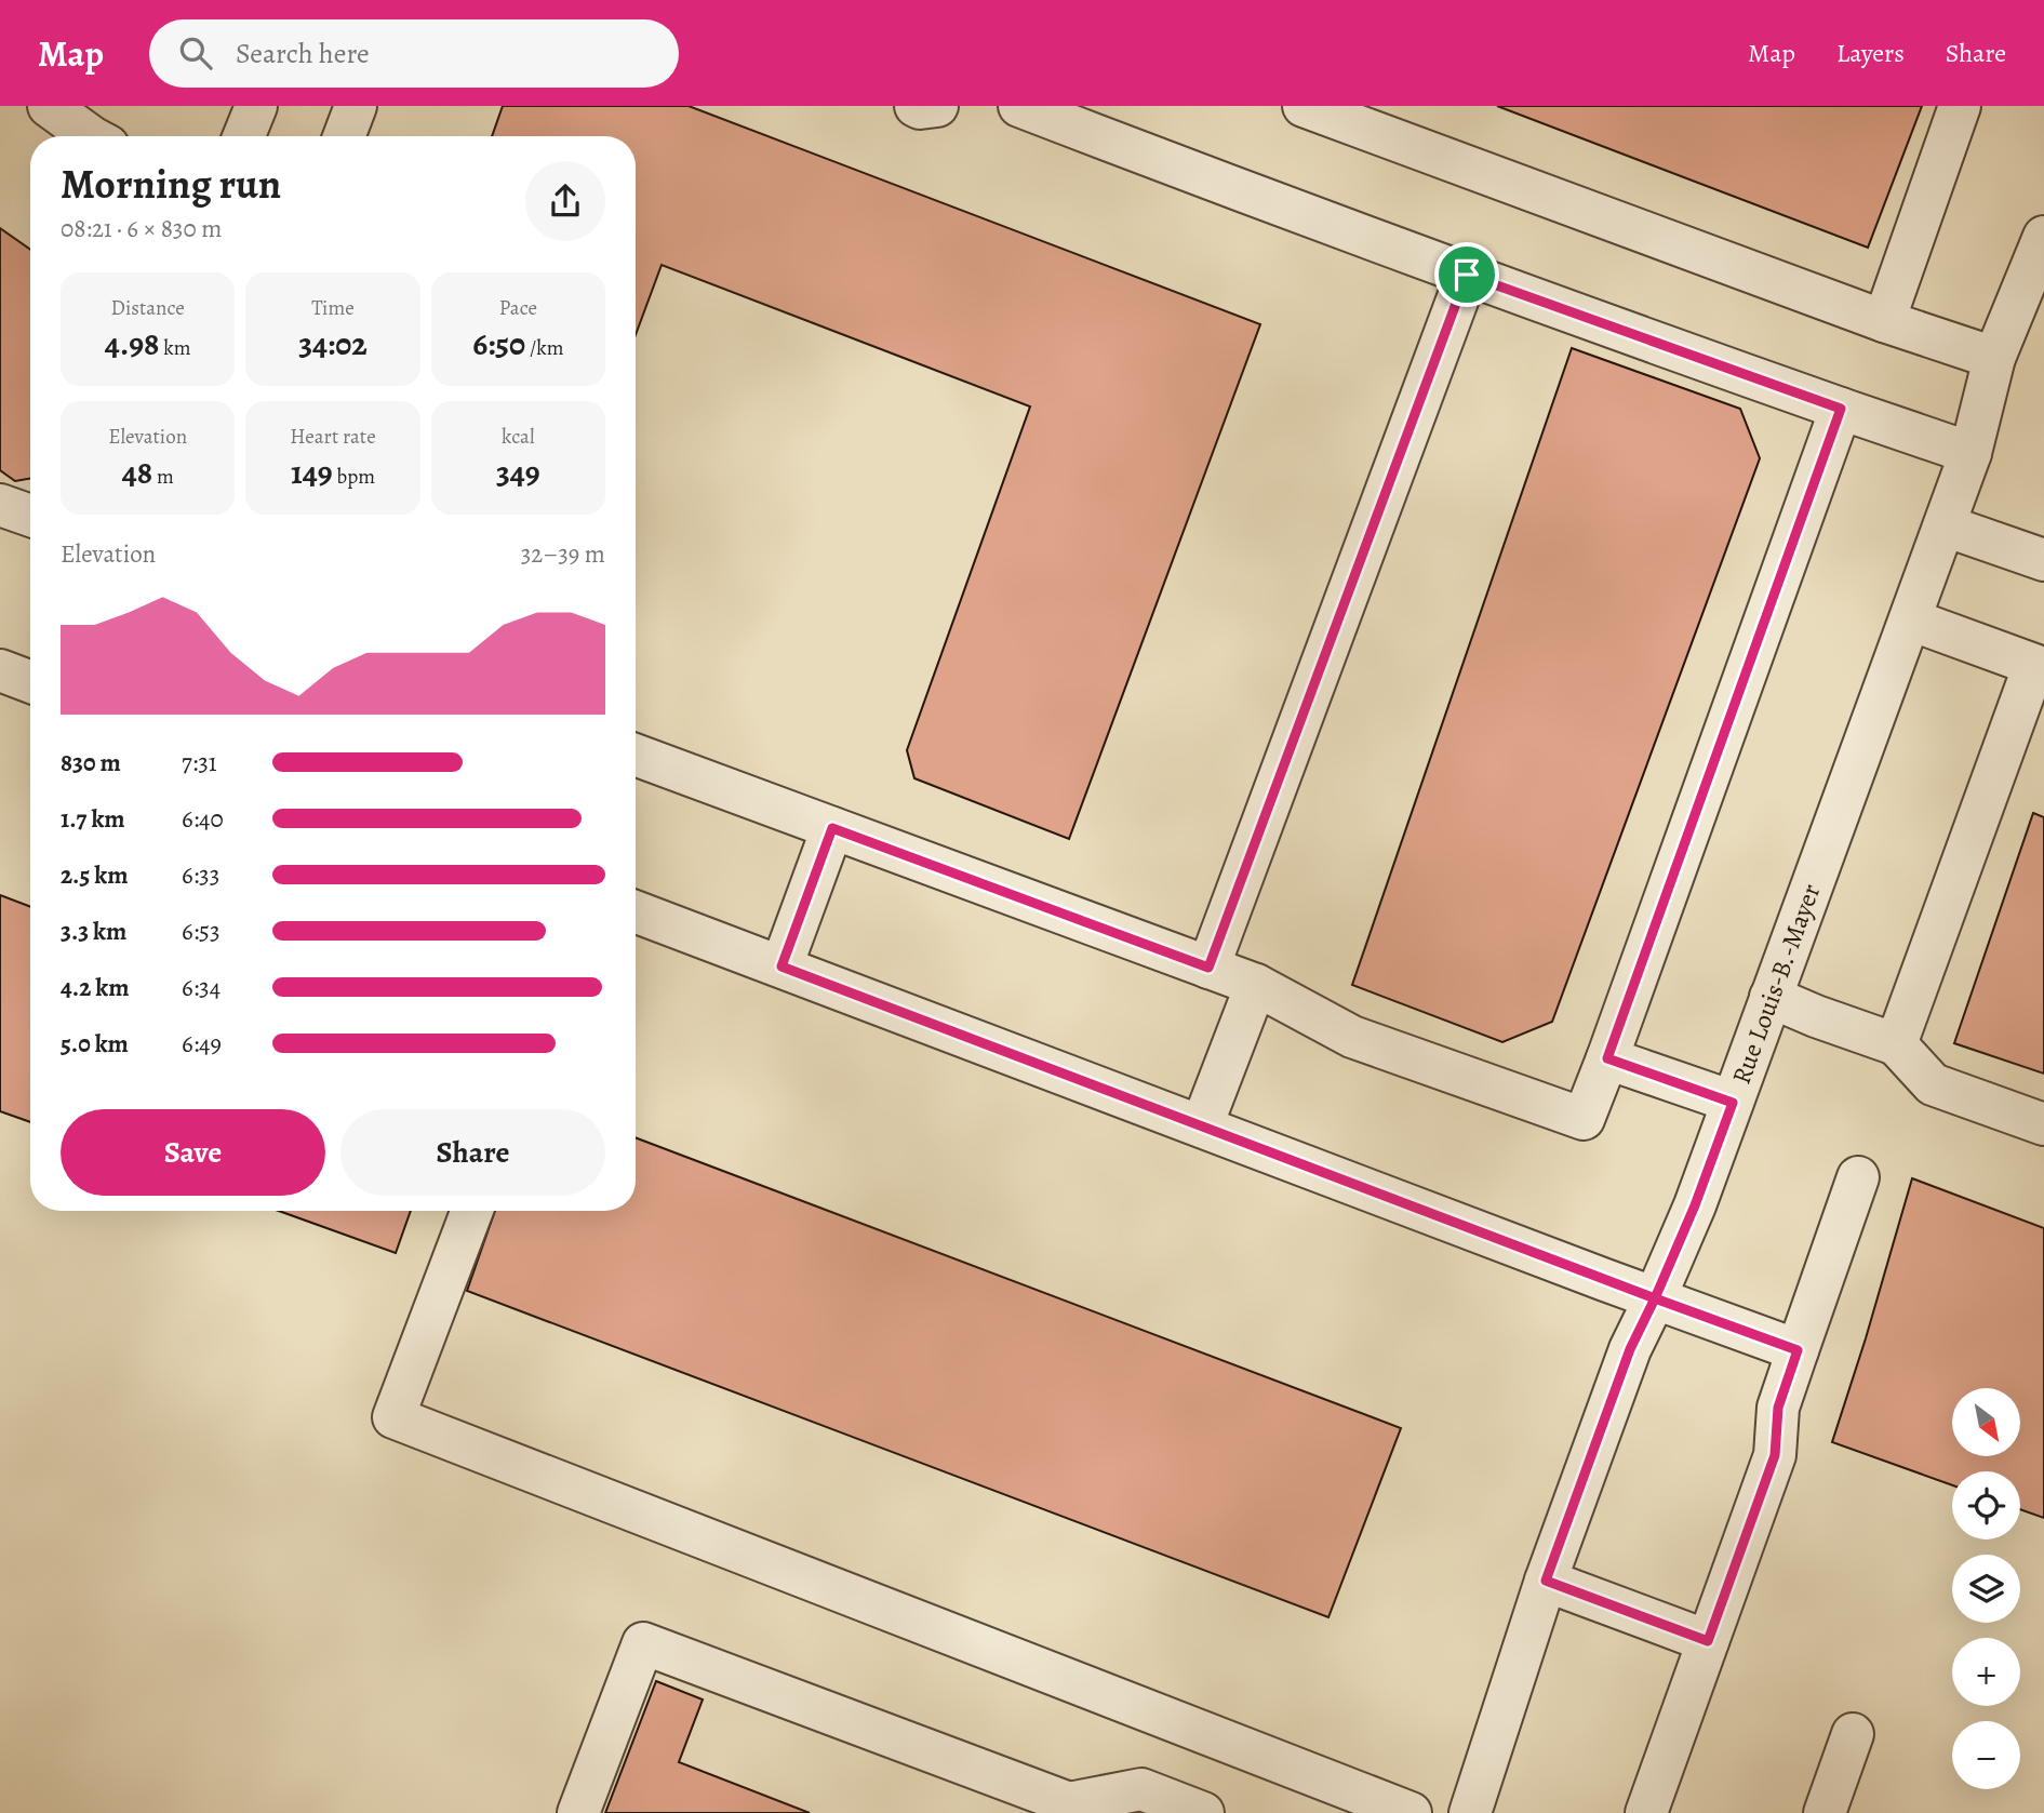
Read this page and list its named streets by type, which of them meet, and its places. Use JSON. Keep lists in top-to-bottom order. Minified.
{"streets":{"street":["Rue Louis-B.-Mayer"]},"north":"bottom right","page":{"header":"Map","search":"Search here","nav":["Map","Layers","Share"],"heading":["Morning run","08:21 · 6 × 830 m"],"stats":[["Distance","4.98 km"],["Time","34:02"],["Pace","6:50 /km"],["Elevation","48 m"],["Heart rate","149 bpm"],["kcal","349"]],"chart":["Elevation","32–39 m"],"list":[{"name":"830 m","note":"7:31"},{"name":"1.7 km","note":"6:40"},{"name":"2.5 km","note":"6:33"},{"name":"3.3 km","note":"6:53"},{"name":"4.2 km","note":"6:34"},{"name":"5.0 km","note":"6:49"}],"buttons":["Save","Share"],"map_buttons":["+","−"]}}
